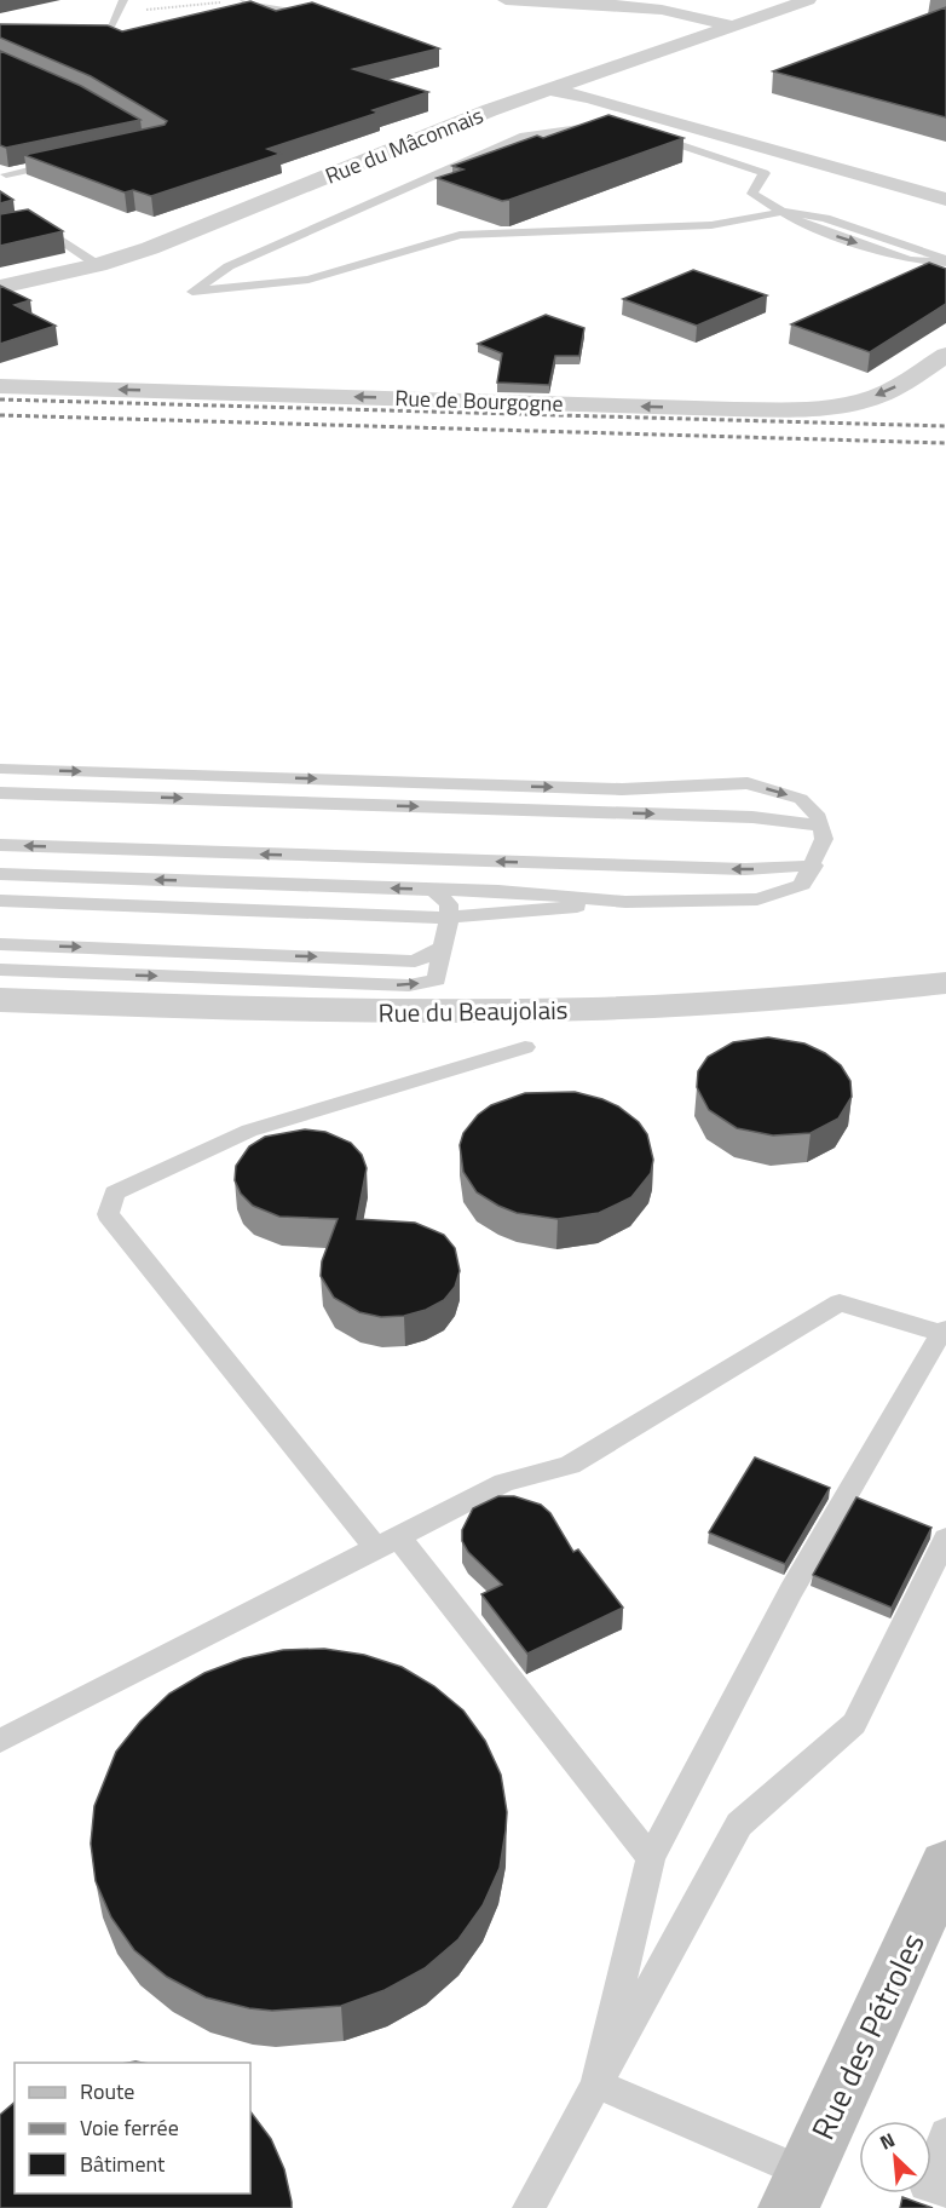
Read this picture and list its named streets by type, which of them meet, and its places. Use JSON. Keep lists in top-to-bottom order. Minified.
{"streets":{"main road":["Rue des Pétroles"],"street":["Rue du Mâconnais","Rue de Bourgogne","Rue du Beaujolais"]},"legend":["Route","Voie ferrée","Bâtiment"],"north":"top left"}
